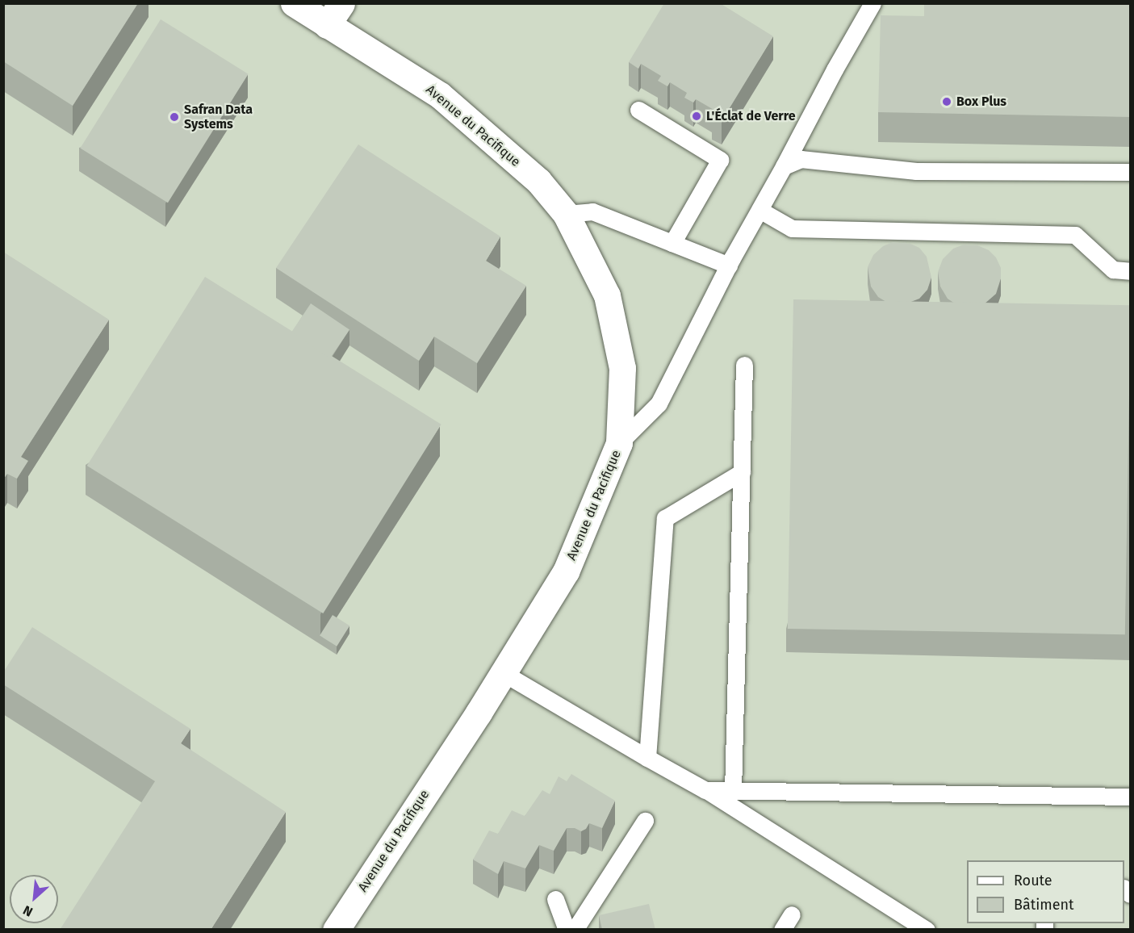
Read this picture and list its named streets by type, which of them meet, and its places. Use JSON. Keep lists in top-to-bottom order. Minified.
{"streets":{"street":["Avenue du Pacifique"]},"places":["Box Plus","L'Éclat de Verre","Safran Data Systems"],"legend":["Route","Bâtiment"],"north":"bottom left"}
